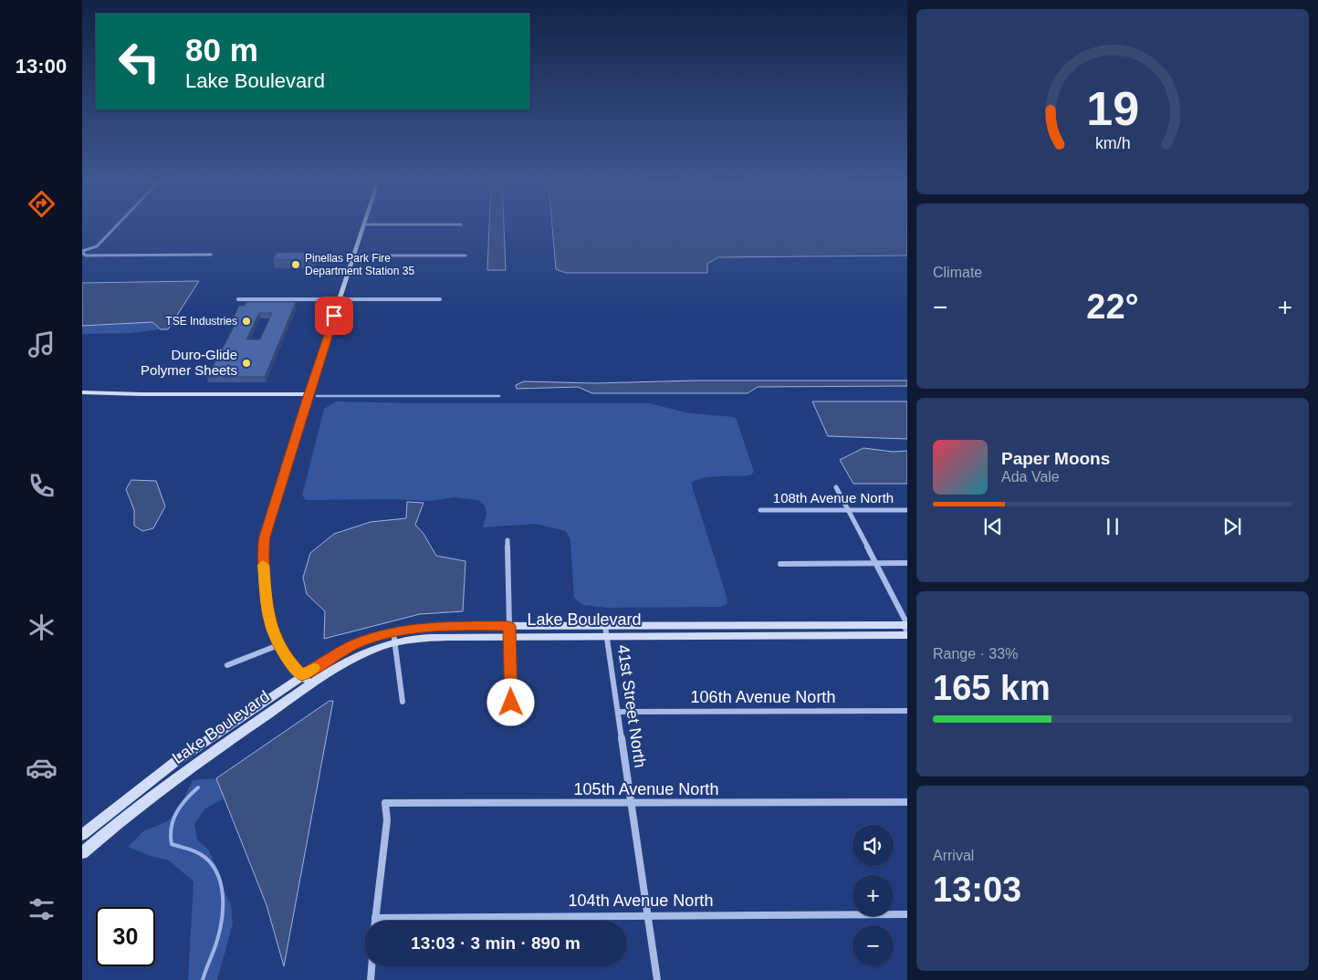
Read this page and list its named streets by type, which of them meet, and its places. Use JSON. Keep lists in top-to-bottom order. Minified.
{"streets":{"street":["108th Avenue North","Lake Boulevard","106th Avenue North","41st Street North","105th Avenue North","104th Avenue North"]},"crossings":[["Lake Boulevard","41st Street North"],["106th Avenue North","41st Street North"],["41st Street North","105th Avenue North"],["41st Street North","104th Avenue North"],["105th Avenue North","104th Avenue North"]],"places":["Pinellas Park Fire Department Station 35","TSE Industries","Duro-Glide Polymer Sheets"],"page":{"tabs":"13:00","turn":["80 m","Lake Boulevard"],"tile":["Climate",["Range · 33%","165 km"],["Arrival","13:03"]],"heat":["−","22°","+"],"song":["Paper Moons","Ada Vale"],"map_buttons":["+","−"],"limit":"30","trip":"13:03 · 3 min · 890 m","gauge":["19","km/h"]}}
